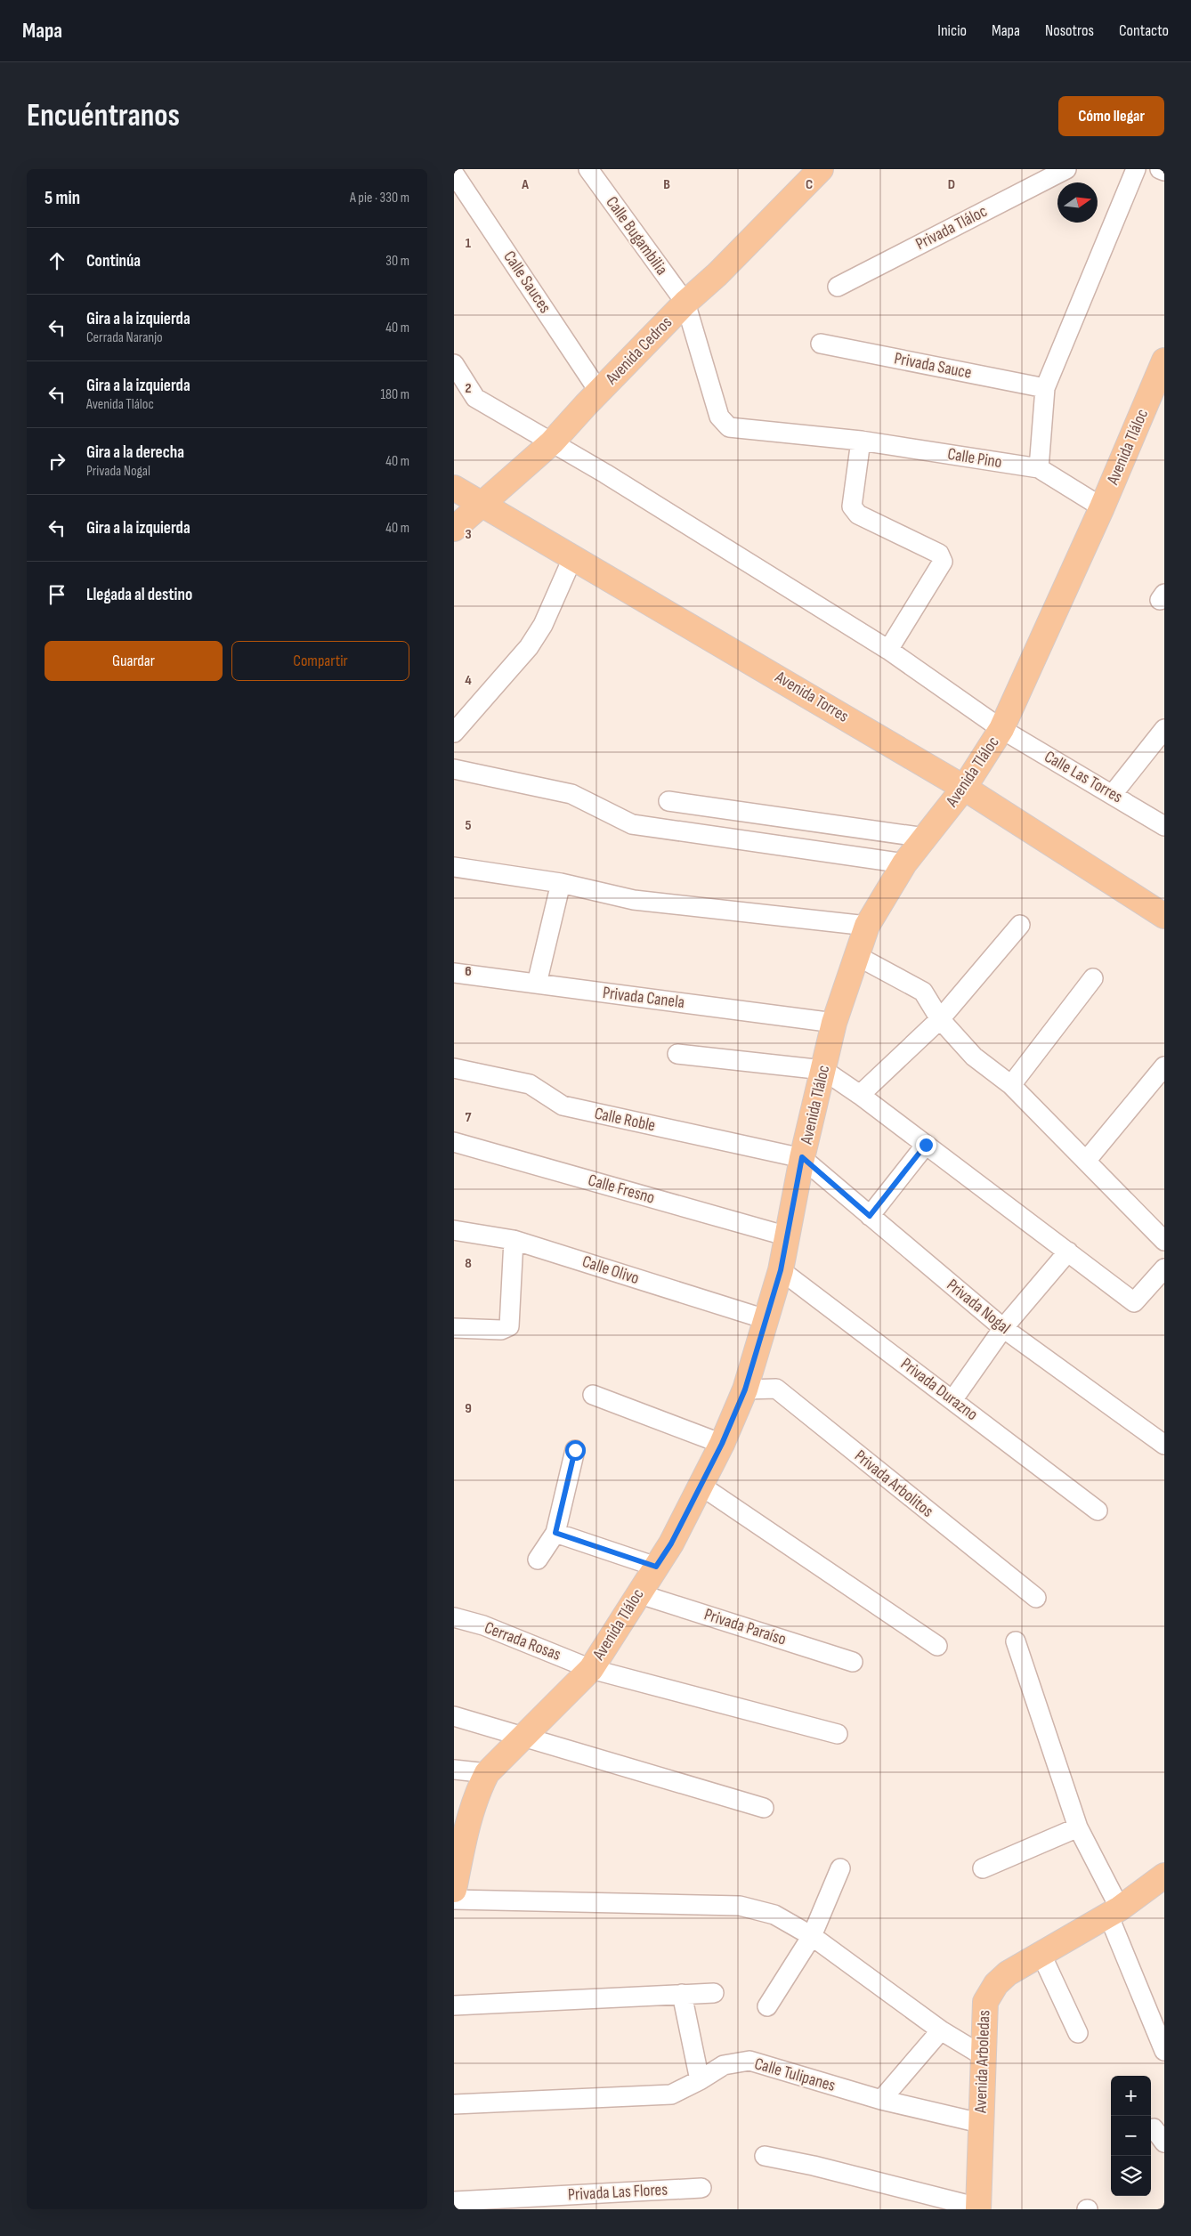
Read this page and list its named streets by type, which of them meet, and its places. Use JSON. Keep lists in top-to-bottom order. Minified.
{"streets":{"main road":["Avenida Cedros","Avenida Tláloc","Avenida Torres","Avenida Arboledas"],"street":["Privada Tláloc","Calle Bugambilia","Calle Sauces","Privada Sauce","Calle Pino","Calle Las Torres","Privada Canela","Calle Roble","Calle Fresno","Calle Olivo","Privada Nogal","Privada Durazno","Privada Arbolitos","Privada Paraíso","Cerrada Rosas","Calle Tulipanes","Privada Las Flores"]},"crossings":[["Calle Bugambilia","Avenida Cedros"],["Calle Bugambilia","Calle Pino"],["Calle Sauces","Avenida Cedros"],["Avenida Cedros","Calle Pino"],["Avenida Cedros","Avenida Torres"],["Avenida Cedros","Calle Las Torres"],["Avenida Tláloc","Avenida Torres"],["Avenida Tláloc","Calle Las Torres"],["Avenida Tláloc","Privada Canela"],["Avenida Tláloc","Calle Roble"],["Avenida Tláloc","Calle Fresno"],["Avenida Tláloc","Calle Olivo"],["Avenida Tláloc","Privada Nogal"],["Avenida Tláloc","Privada Durazno"],["Avenida Tláloc","Privada Arbolitos"],["Avenida Tláloc","Privada Paraíso"],["Avenida Tláloc","Cerrada Rosas"],["Calle Roble","Privada Nogal"],["Avenida Arboledas","Calle Tulipanes"]],"north":"right","page":{"header":"Mapa","nav":["Inicio","Mapa","Nosotros","Contacto"],"buttons":["Cómo llegar",["Guardar","Compartir"]],"title":"Encuéntranos","heading":["5 min","A pie · 330 m"],"list":[["Continúa","30 m"],["Gira a la izquierda","Cerrada Naranjo","40 m"],["Gira a la izquierda","Avenida Tláloc","180 m"],["Gira a la derecha","Privada Nogal","40 m"],["Gira a la izquierda","40 m"],"Llegada al destino"],"map_buttons":["+","−"]},"grid":{"columns":["A","B","C","D"],"rows":["1","2","3","4","5","6","7","8","9"]}}
